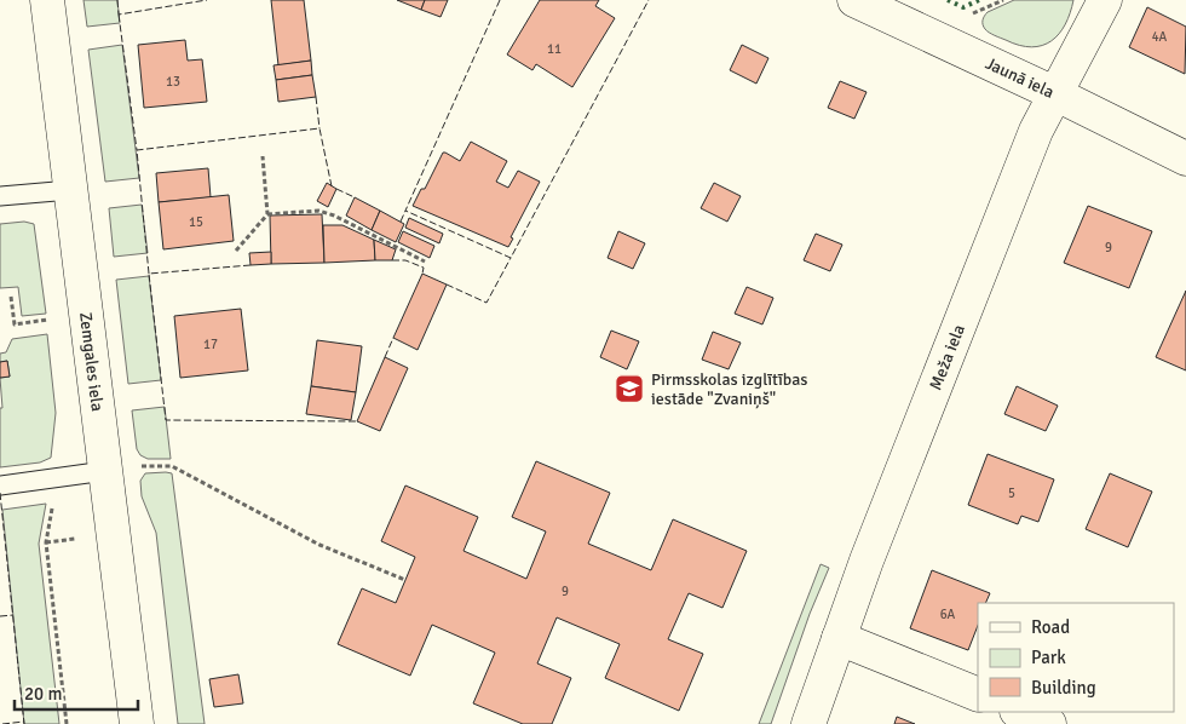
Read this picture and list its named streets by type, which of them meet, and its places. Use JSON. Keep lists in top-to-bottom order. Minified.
{"streets":{"street":["Jaunā iela","Meža iela","Zemgales iela"]},"crossings":[["Jaunā iela","Meža iela"]],"places":{"school or university":["Pirmsskolas izglītības iestāde \"Zvaniņš\""]},"house_numbers":["4A","11","13","15","9","17","5","9","6A"],"legend":["Road","Park","Building"],"scale_bar":"20 m"}
